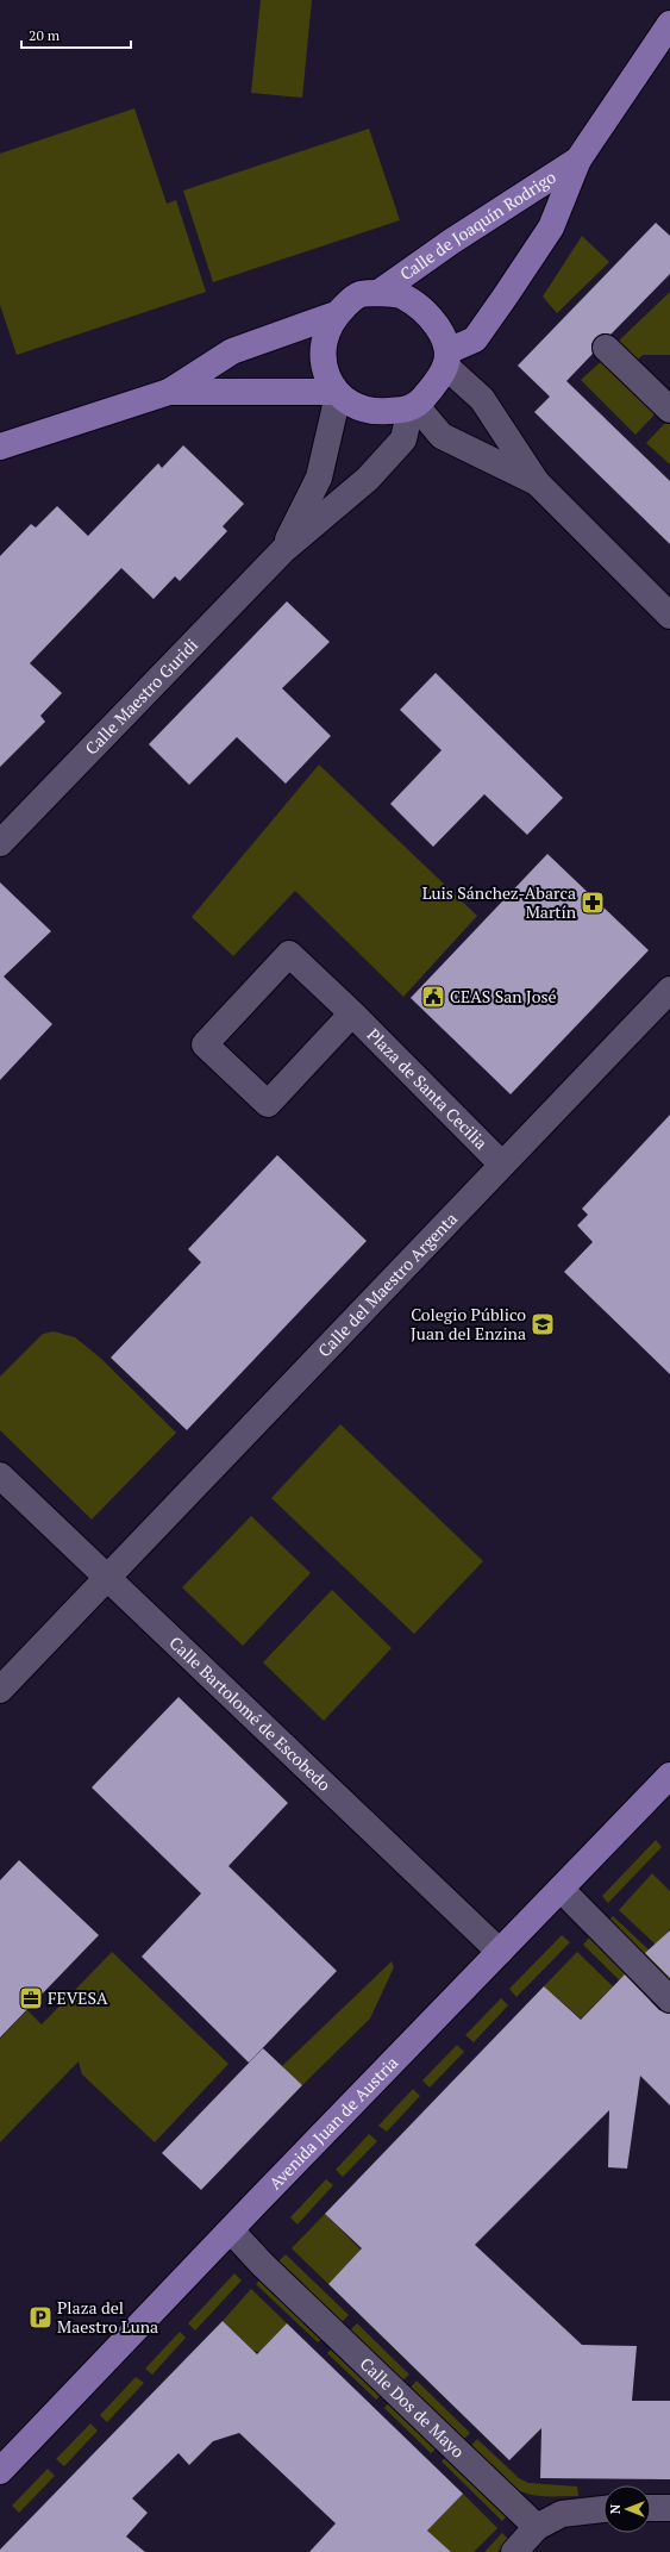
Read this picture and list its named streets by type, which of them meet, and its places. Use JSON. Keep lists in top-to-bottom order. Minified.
{"streets":{"main road":["Calle de Joaquín Rodrigo","Avenida Juan de Austria"],"street":["Calle Maestro Guridi","Plaza de Santa Cecilia","Calle del Maestro Argenta","Calle Bartolomé de Escobedo","Calle Dos de Mayo"]},"crossings":[["Calle de Joaquín Rodrigo","Calle Maestro Guridi"],["Plaza de Santa Cecilia","Calle del Maestro Argenta"],["Calle del Maestro Argenta","Calle Bartolomé de Escobedo"],["Calle Bartolomé de Escobedo","Avenida Juan de Austria"],["Avenida Juan de Austria","Calle Dos de Mayo"]],"places":{"pharmacy":["Luis Sánchez-Abarca Martín"],"public building":["CEAS San José"],"school or university":["Colegio Público Juan del Enzina"],"office":["FEVESA"],"parking":["Plaza del Maestro Luna"]},"scale_bar":"20 m","north":"left"}
